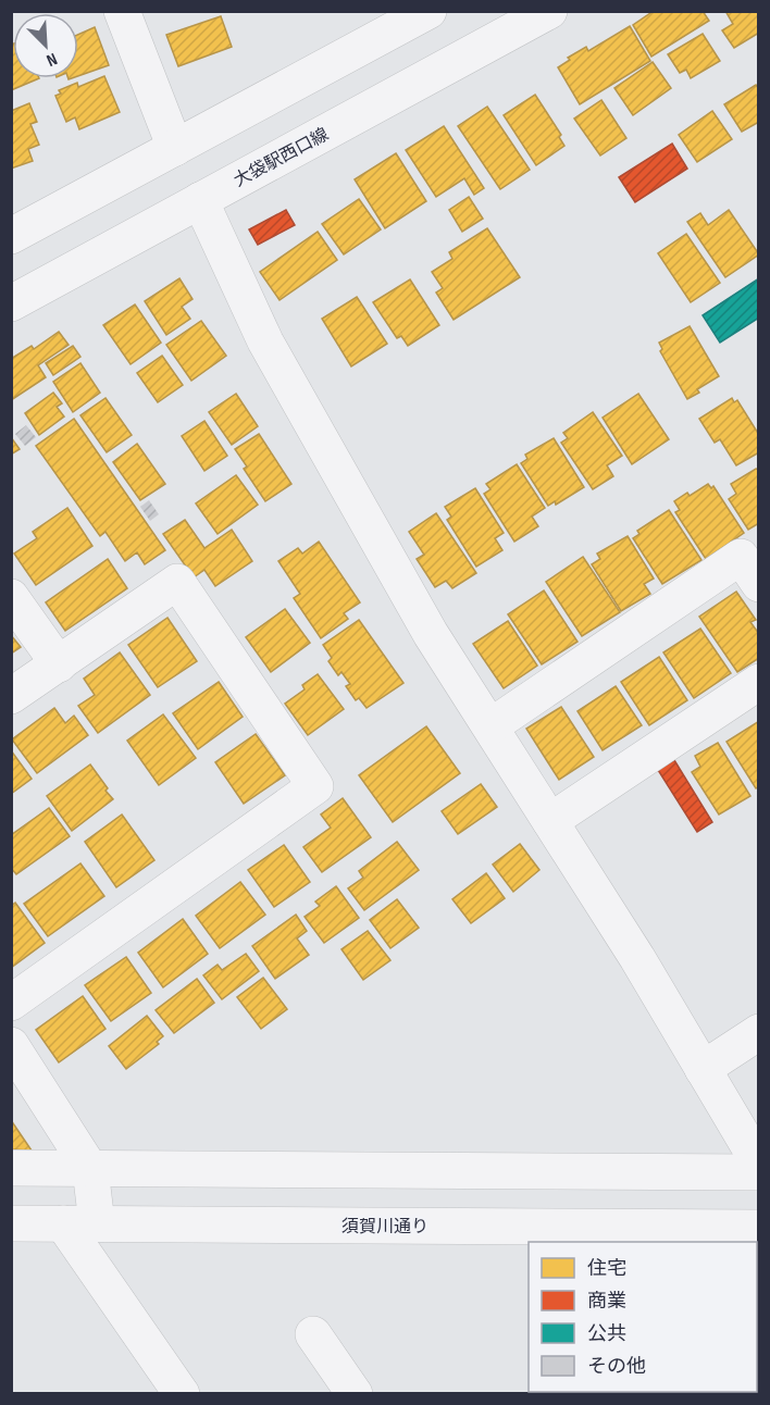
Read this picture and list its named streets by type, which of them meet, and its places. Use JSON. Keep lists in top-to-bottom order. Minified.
{"streets":{"street":["大袋駅西口線","須賀川通り"]},"legend":["住宅","商業","公共","その他"],"north":"bottom right"}
